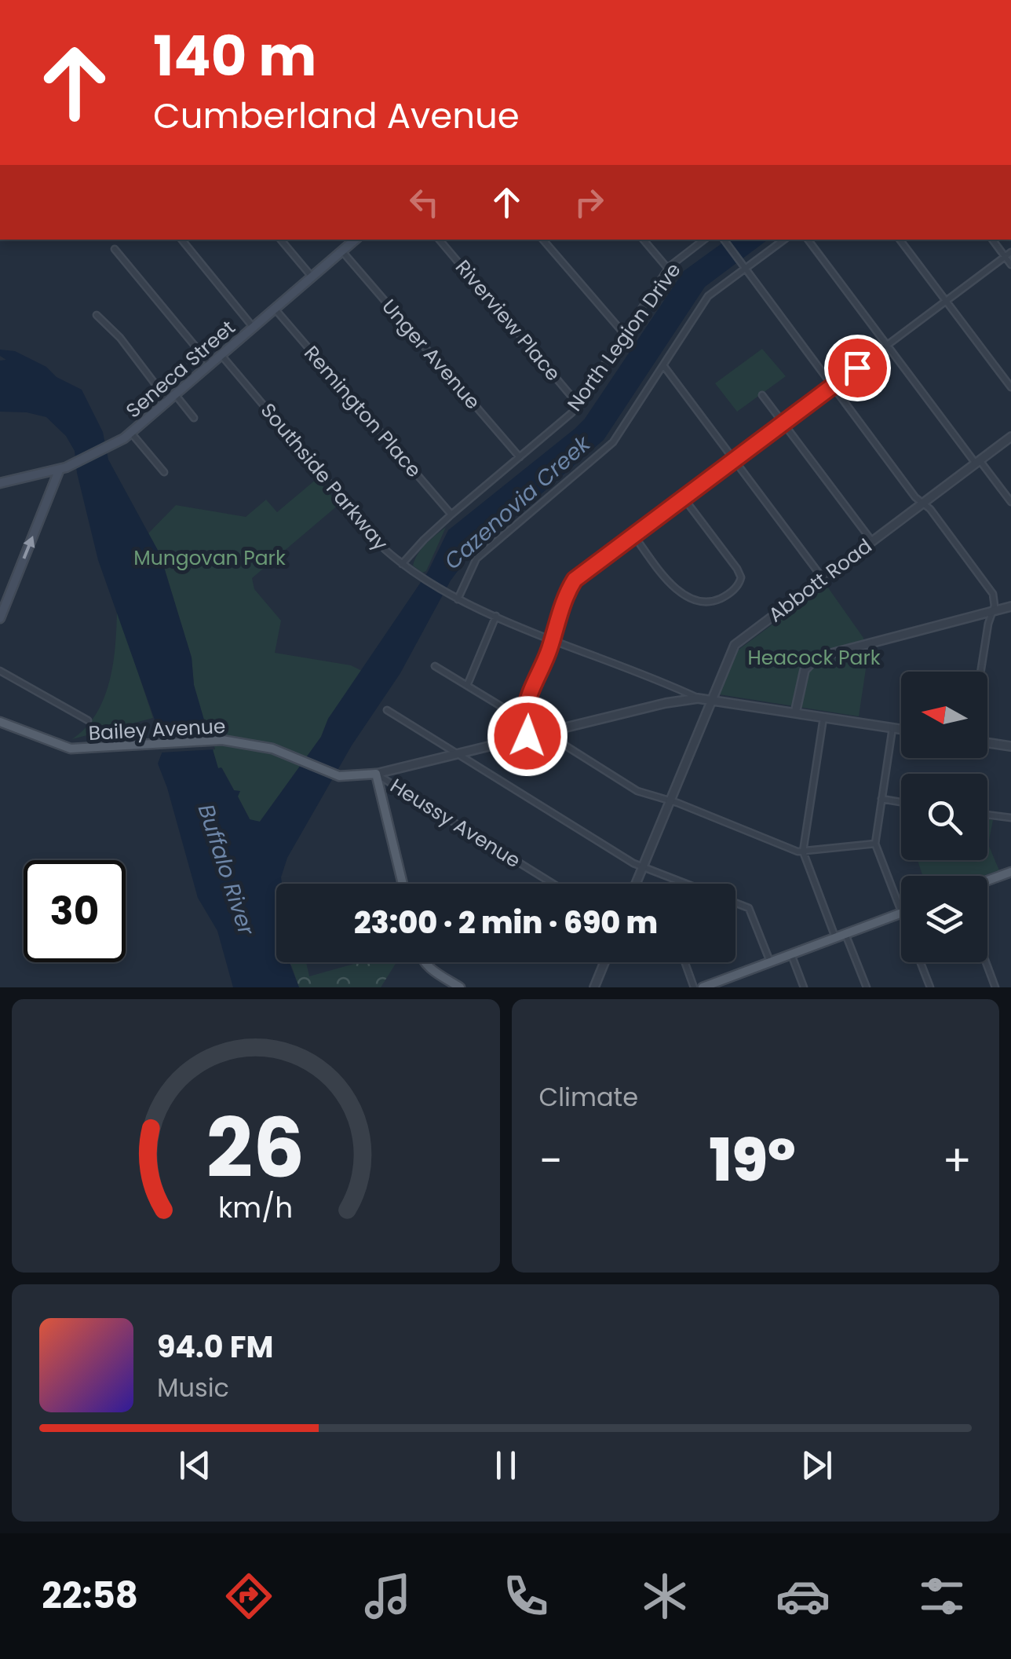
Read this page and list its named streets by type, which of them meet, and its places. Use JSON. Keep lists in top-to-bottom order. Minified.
{"streets":{"main road":["Seneca Street","Bailey Avenue"],"street":["Riverview Place","North Legion Drive","Unger Avenue","Remington Place","Southside Parkway","Abbott Road","Heussy Avenue"]},"crossings":[["Riverview Place","North Legion Drive"],["North Legion Drive","Unger Avenue"],["North Legion Drive","Remington Place"],["North Legion Drive","Southside Parkway"],["Unger Avenue","Seneca Street"],["Seneca Street","Remington Place"],["Seneca Street","Southside Parkway"],["Bailey Avenue","Heussy Avenue"]],"water":["Cazenovia Creek","Buffalo River"],"parks":["Mungovan Park","Heacock Park"],"north":"left","page":{"turn":["140 m","Cumberland Avenue"],"limit":"30","trip":"23:00 · 2 min · 690 m","tile":"Climate","heat":["−","19°","+"],"song":["94.0 FM","Music"],"tabs":"22:58","gauge":["26","km/h"]}}
